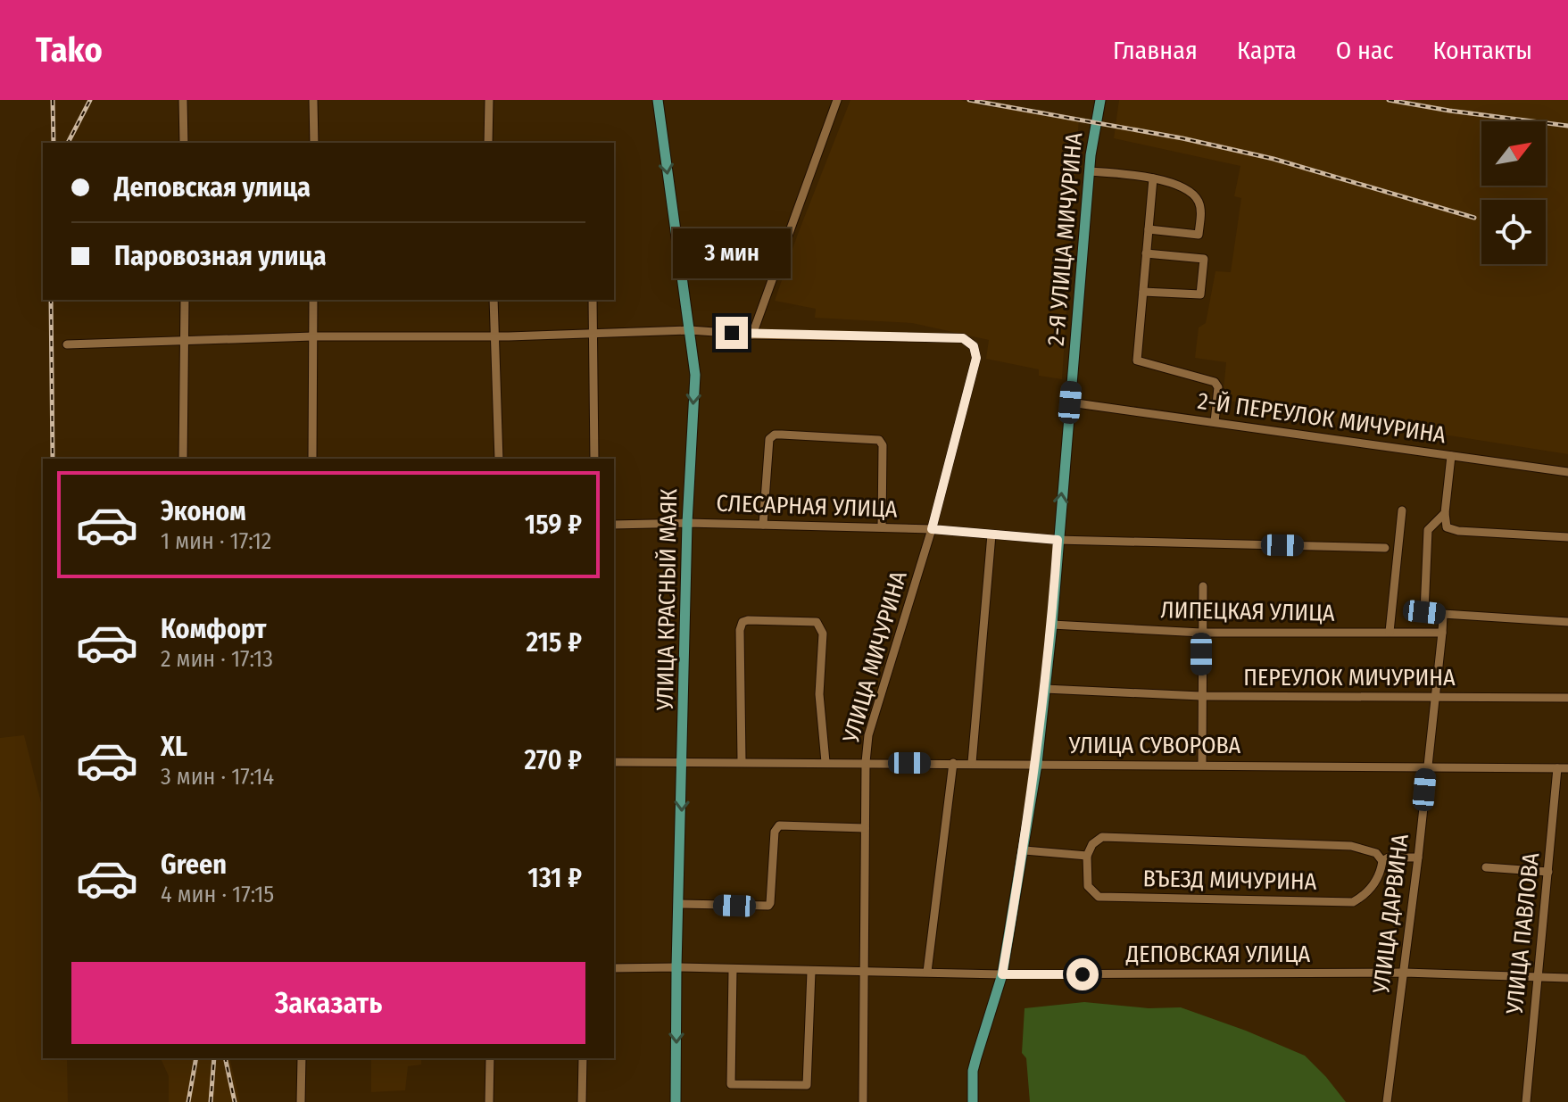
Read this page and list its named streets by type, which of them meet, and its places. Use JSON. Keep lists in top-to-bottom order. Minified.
{"streets":{"main road":["2-Я УЛИЦА МИЧУРИНА","УЛИЦА КРАСНЫЙ МАЯК"],"street":["2-Й ПЕРЕУЛОК МИЧУРИНА","СЛЕСАРНАЯ УЛИЦА","ЛИПЕЦКАЯ УЛИЦА","УЛИЦА МИЧУРИНА","ПЕРЕУЛОК МИЧУРИНА","УЛИЦА СУВОРОВА","ВЪЕЗД МИЧУРИНА","УЛИЦА ДАРВИНА","УЛИЦА ПАВЛОВА","ДЕПОВСКАЯ УЛИЦА"]},"crossings":[["2-Я УЛИЦА МИЧУРИНА","2-Й ПЕРЕУЛОК МИЧУРИНА"],["2-Я УЛИЦА МИЧУРИНА","СЛЕСАРНАЯ УЛИЦА"],["2-Я УЛИЦА МИЧУРИНА","ЛИПЕЦКАЯ УЛИЦА"],["2-Я УЛИЦА МИЧУРИНА","ПЕРЕУЛОК МИЧУРИНА"],["2-Я УЛИЦА МИЧУРИНА","УЛИЦА СУВОРОВА"],["2-Я УЛИЦА МИЧУРИНА","ДЕПОВСКАЯ УЛИЦА"],["СЛЕСАРНАЯ УЛИЦА","УЛИЦА КРАСНЫЙ МАЯК"],["СЛЕСАРНАЯ УЛИЦА","УЛИЦА МИЧУРИНА"],["УЛИЦА КРАСНЫЙ МАЯК","УЛИЦА СУВОРОВА"],["УЛИЦА КРАСНЫЙ МАЯК","ДЕПОВСКАЯ УЛИЦА"],["ЛИПЕЦКАЯ УЛИЦА","УЛИЦА ДАРВИНА"],["УЛИЦА МИЧУРИНА","УЛИЦА СУВОРОВА"],["УЛИЦА МИЧУРИНА","ДЕПОВСКАЯ УЛИЦА"],["ПЕРЕУЛОК МИЧУРИНА","УЛИЦА ДАРВИНА"],["УЛИЦА СУВОРОВА","УЛИЦА ДАРВИНА"],["УЛИЦА СУВОРОВА","УЛИЦА ПАВЛОВА"],["УЛИЦА ДАРВИНА","ДЕПОВСКАЯ УЛИЦА"],["УЛИЦА ПАВЛОВА","ДЕПОВСКАЯ УЛИЦА"]],"one_way":["УЛИЦА КРАСНЫЙ МАЯК"],"north":"top right","page":{"header":"Tako","nav":["Главная","Карта","О нас","Контакты"],"banner":["Деповская улица","Паровозная улица"],"bubble":"3 мин","list":[{"name":"Эконом","note":"1 мин · 17:12","value":"159 ₽"},{"name":"Комфорт","note":"2 мин · 17:13","value":"215 ₽"},{"name":"XL","note":"3 мин · 17:14","value":"270 ₽"},{"name":"Green","note":"4 мин · 17:15","value":"131 ₽"}],"buttons":"Заказать"}}
